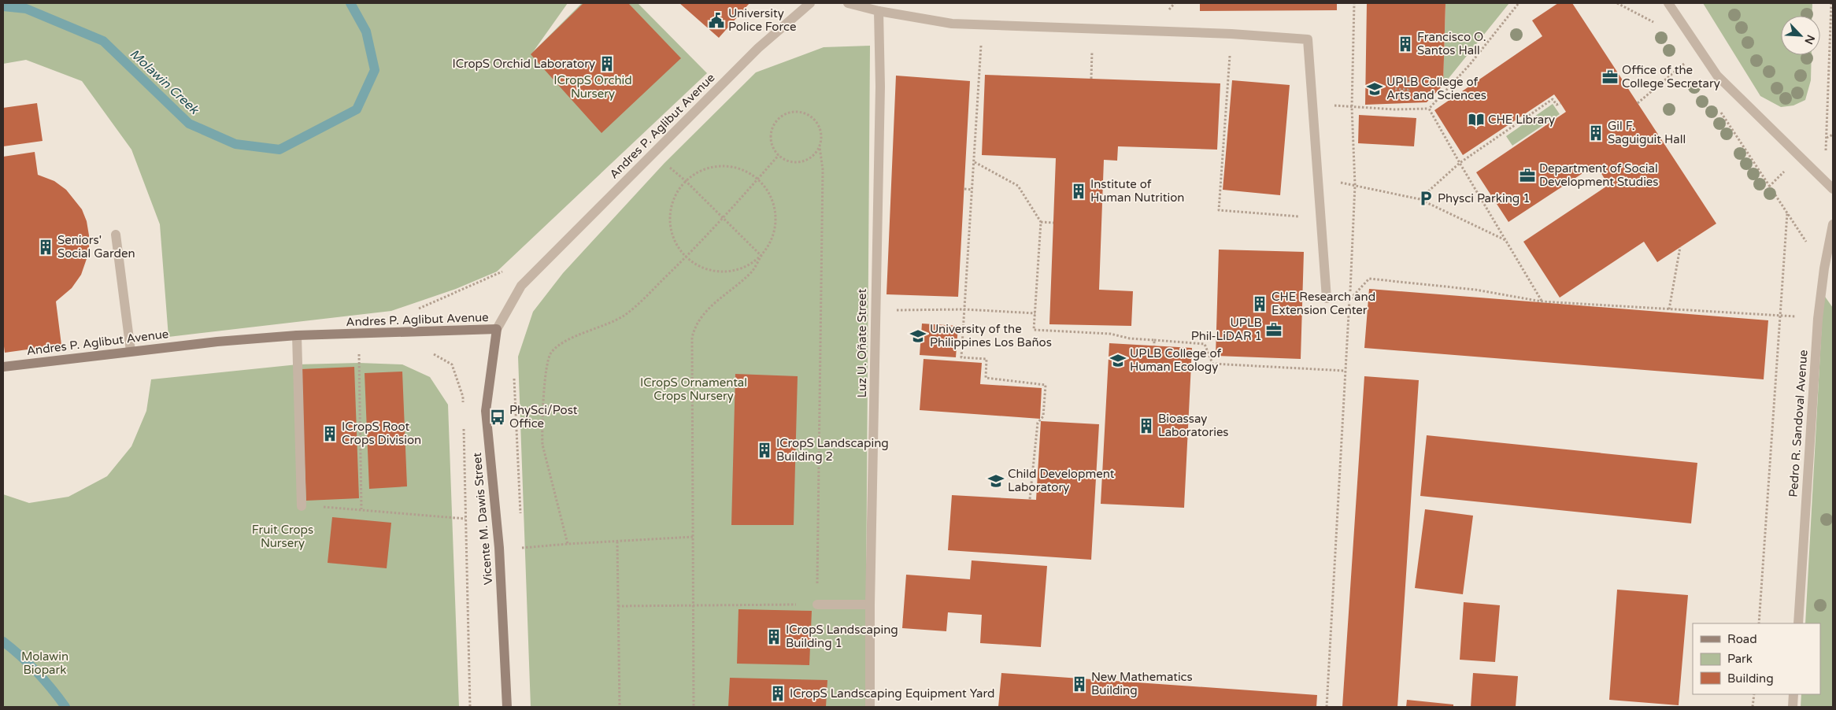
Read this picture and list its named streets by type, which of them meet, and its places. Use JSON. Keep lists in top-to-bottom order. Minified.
{"streets":{"street":["Andres P. Aglibut Avenue","Luz U. Oñate Street","Pedro R. Sandoval Avenue","Vicente M. Dawis Street"]},"crossings":[["Andres P. Aglibut Avenue","Vicente M. Dawis Street"]],"water":["Molawin Creek"],"parks":["ICropS Orchid Nursery","ICropS Ornamental Crops Nursery","Fruit Crops Nursery","Molawin Biopark"],"places":{"public building":["University Police Force"],"building":["Francisco O. Santos Hall","ICropS Orchid Laboratory","Gil F. Saguiguit Hall","Institute of Human Nutrition","Seniors' Social Garden","CHE Research and Extension Center","Bioassay Laboratories","ICropS Root Crops Division","ICropS Landscaping Building 2","ICropS Landscaping Building 1","New Mathematics Building","ICropS Landscaping Equipment Yard"],"office":["Office of the College Secretary","Department of Social Development Studies","UPLB Phil-LiDAR 1"],"school or university":["UPLB College of Arts and Sciences","University of the Philippines Los Baños","UPLB College of Human Ecology","Child Development Laboratory"],"library":["CHE Library"],"parking":["Physci Parking 1"],"bus stop":["PhySci/Post Office"]},"legend":["Road","Park","Building"],"north":"bottom right"}
